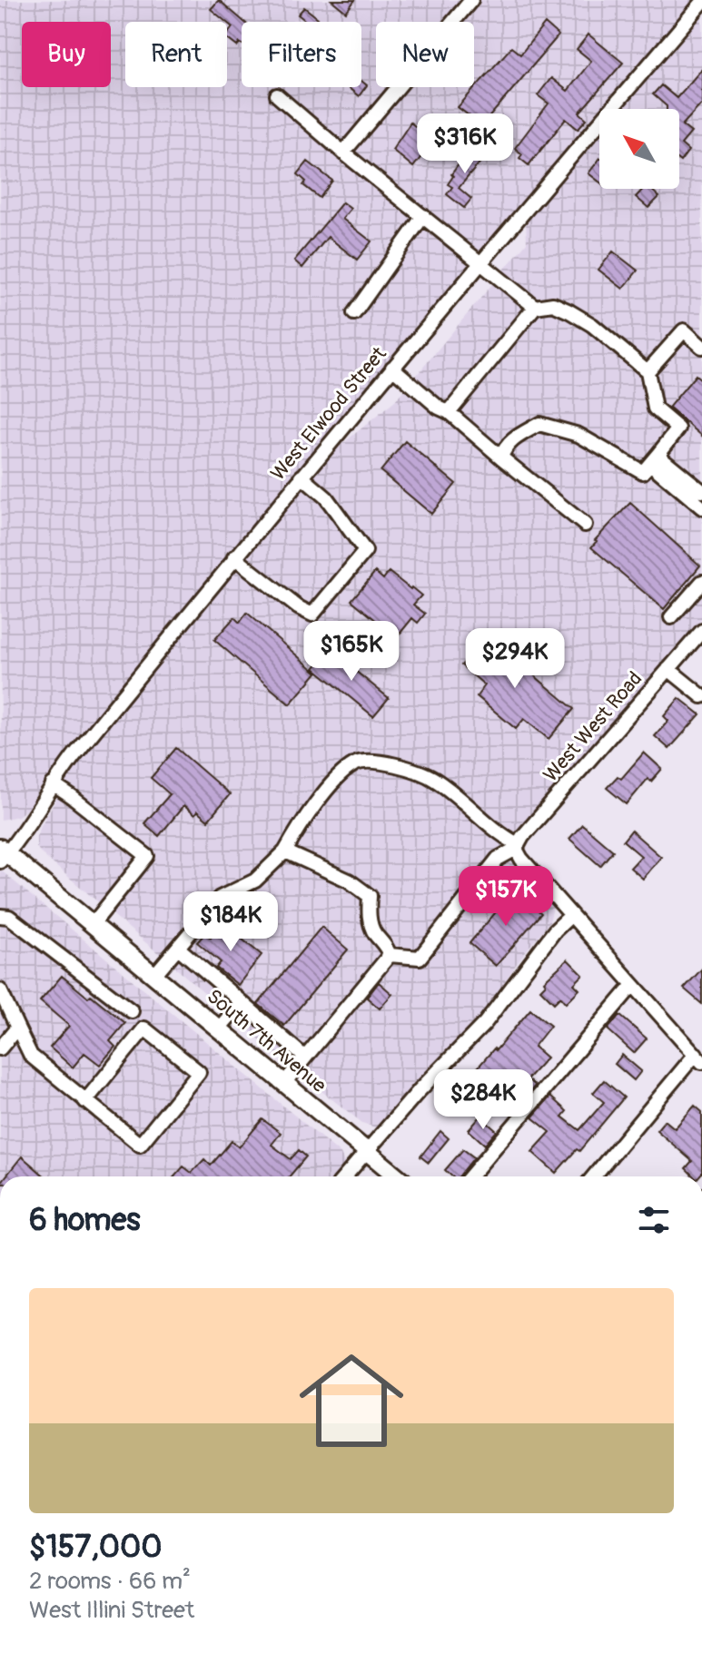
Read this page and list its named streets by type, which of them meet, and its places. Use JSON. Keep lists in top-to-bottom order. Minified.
{"streets":{"main road":["South 7th Avenue"],"street":["West Elwood Street","West West Road"]},"crossings":[["West Elwood Street","South 7th Avenue"]],"north":"top left","page":{"chip":["Buy","Rent","Filters","New"],"price":["$316K","$165K","$294K","$157K","$184K","$284K"],"heading":"6 homes","list":[{"name":"$157,000","note":"2 rooms · 66 m² · West Illini Street"}]}}
